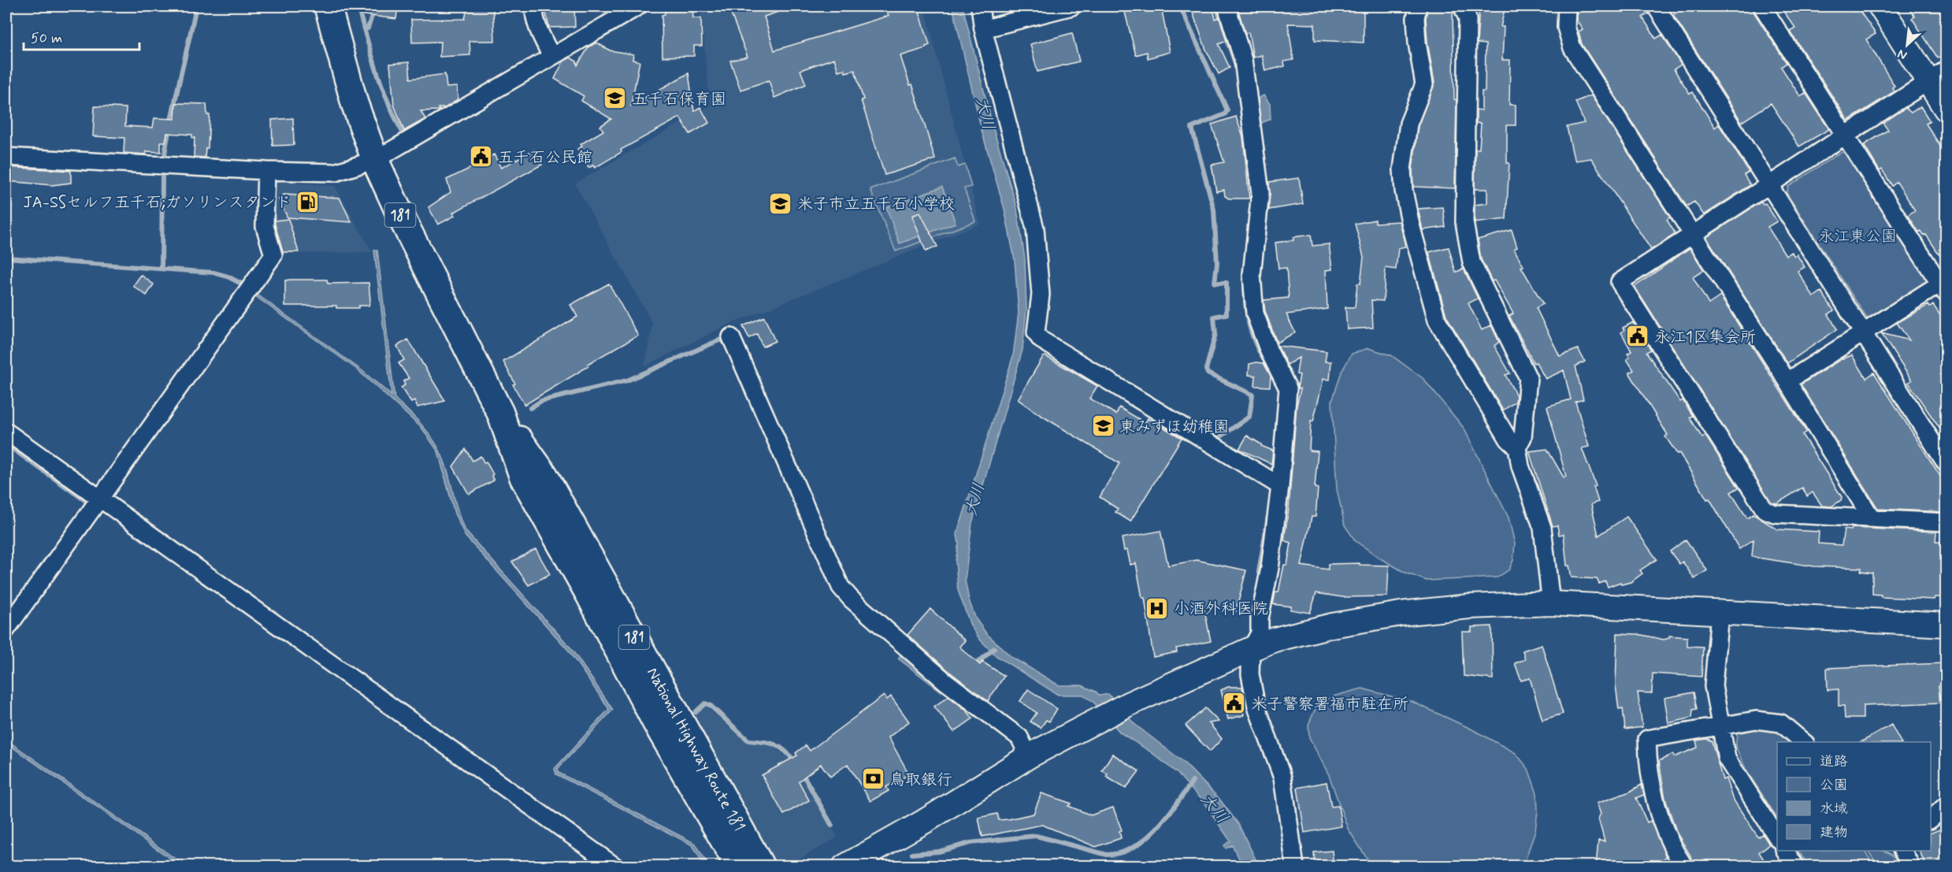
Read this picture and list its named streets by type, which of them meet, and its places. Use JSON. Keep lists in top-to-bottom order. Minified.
{"streets":{"highway":["181","National Highway Route 181"]},"water":["大川"],"parks":["永江東公園"],"places":{"school or university":["五千石保育園","米子市立五千石小学校","東みずほ幼稚園"],"public building":["五千石公民館","永江1区集会所","米子警察署福市駐在所"],"fuel station":["JA-SSセルフ五千石;ガソリンスタンド"],"hospital":["小酒外科医院"],"bank":["鳥取銀行"]},"legend":["道路","公園","水域","建物"],"scale_bar":"50 m","north":"bottom left"}
